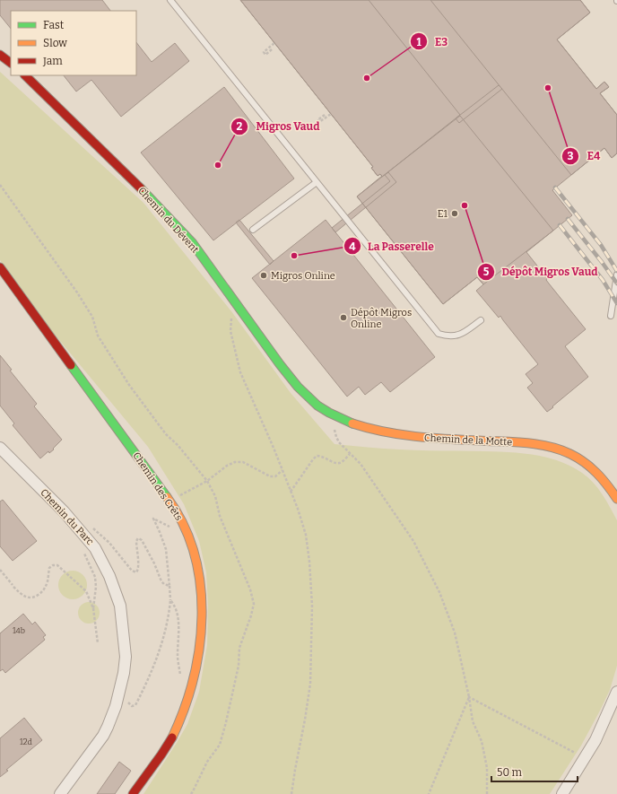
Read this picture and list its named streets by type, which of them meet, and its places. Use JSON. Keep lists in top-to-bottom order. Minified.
{"streets":{"street":["Chemin du Dévent","Chemin de la Motte","Chemin des Crêts","Chemin du Parc"]},"crossings":[["Chemin du Dévent","Chemin de la Motte"]],"places":["E3","E4","Migros Vaud","Dépôt Migros Vaud","E1","La Passerelle","Migros Online","Dépôt Migros Online"],"house_numbers":["14b","12d"],"legend":["Fast","Slow","Jam"],"scale_bar":"50 m"}
